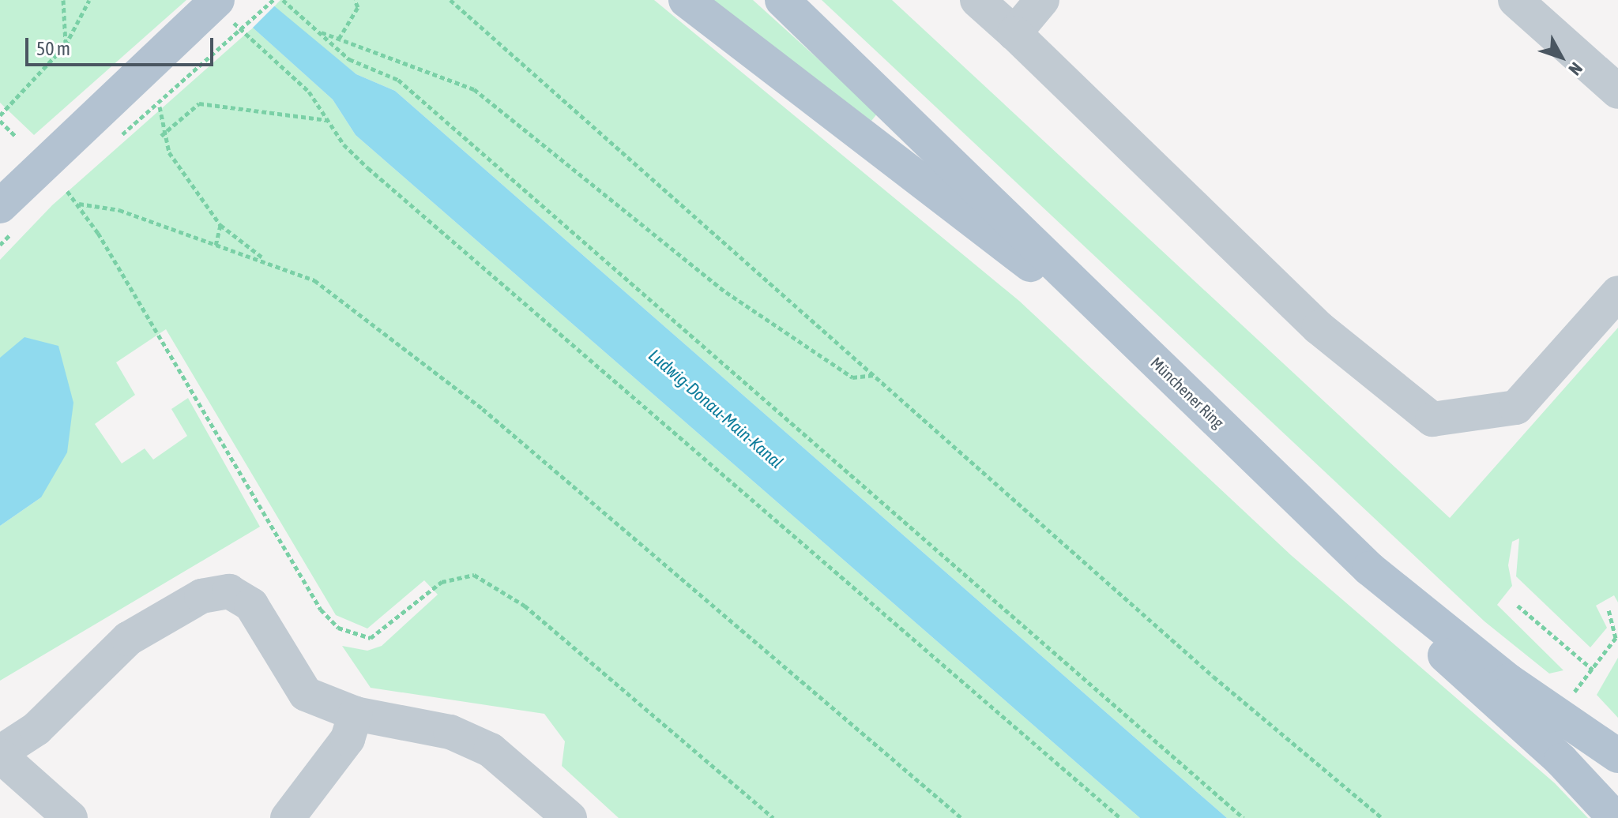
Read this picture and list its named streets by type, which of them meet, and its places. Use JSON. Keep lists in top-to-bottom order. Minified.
{"streets":{"main road":["Münchener Ring"]},"water":["Ludwig-Donau-Main-Kanal"],"scale_bar":"50 m","north":"bottom right"}
